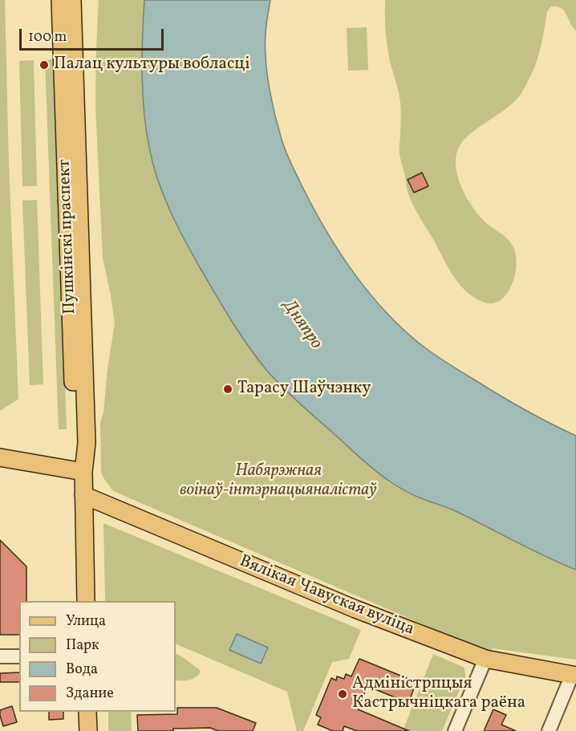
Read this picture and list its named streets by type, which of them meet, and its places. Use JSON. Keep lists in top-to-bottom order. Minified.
{"streets":{"main road":["Пушкінскі праспект","Вялікая Чавуская вуліца"]},"crossings":[["Пушкінскі праспект","Вялікая Чавуская вуліца"]],"water":["Дняпро"],"parks":["Набярэжная воінаў-інтэрнацыяналістаў"],"places":["Палац культуры вобласці","Тарасу Шаўчэнку","Адміністрпцыя Кастрычніцкага раёна"],"legend":["Улица","Парк","Вода","Здание"],"scale_bar":"100 m"}
